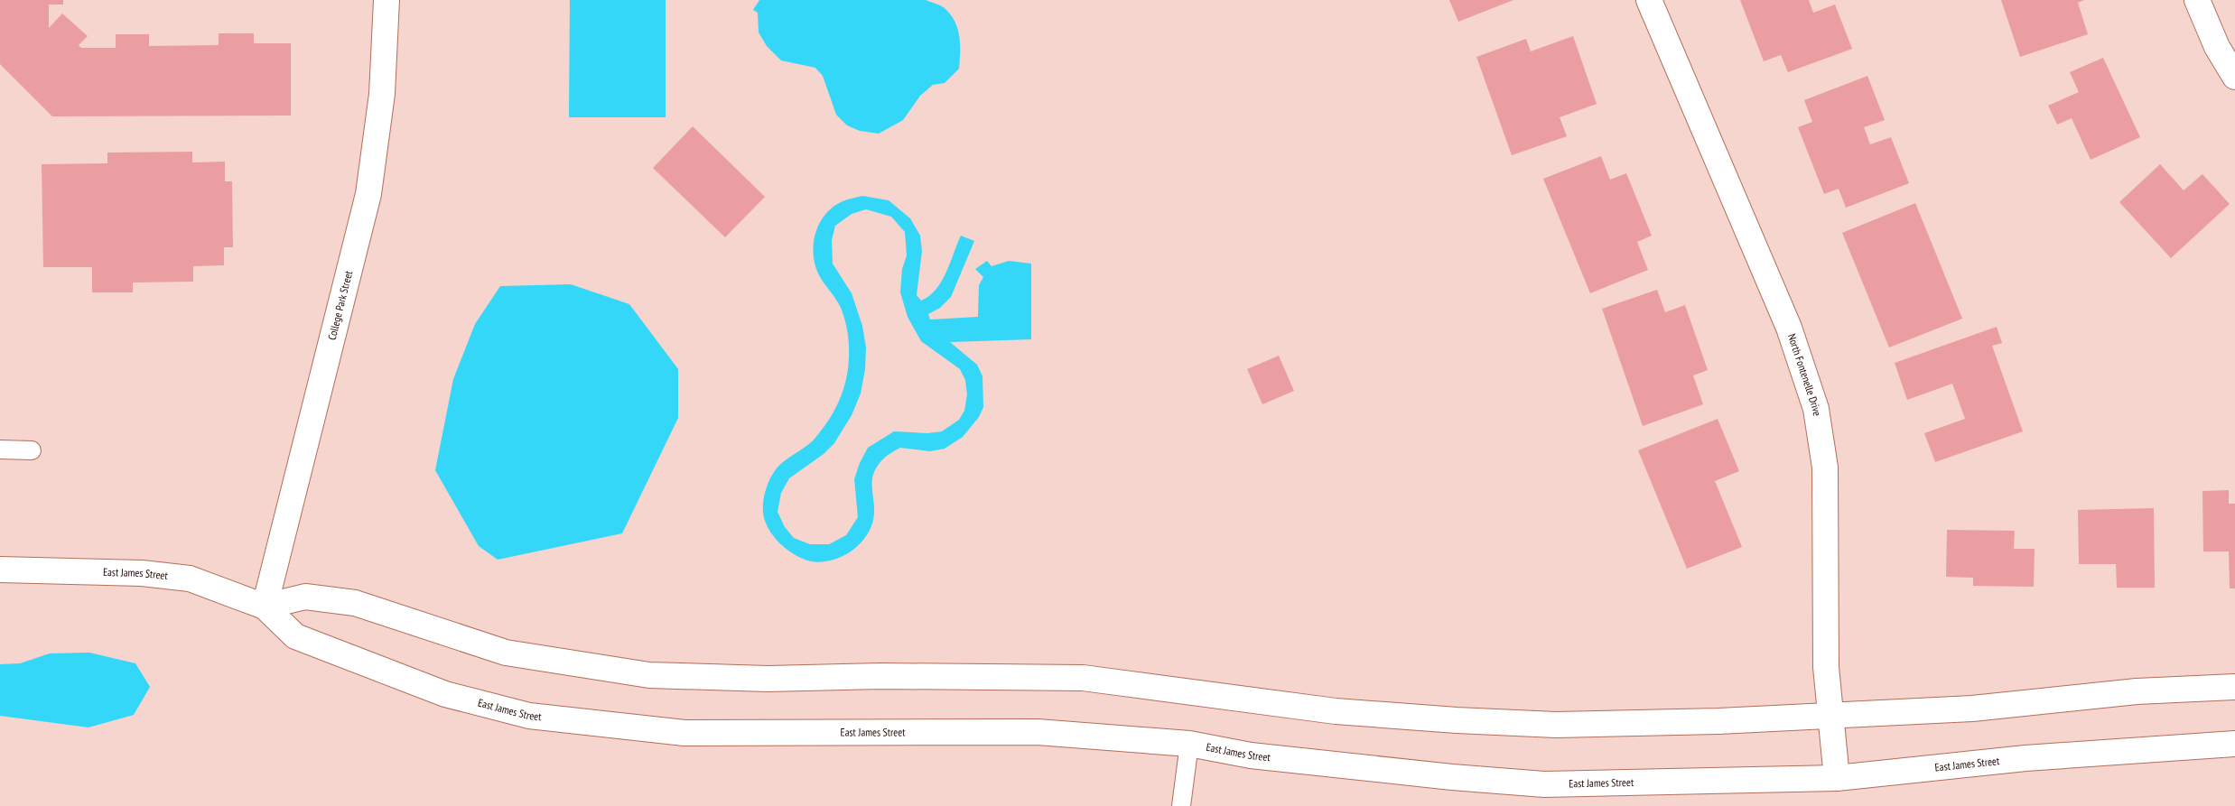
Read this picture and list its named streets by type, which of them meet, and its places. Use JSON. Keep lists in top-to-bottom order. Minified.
{"streets":{"street":["College Park Street","North Fontenelle Drive","East James Street"]},"crossings":[["College Park Street","East James Street"],["North Fontenelle Drive","East James Street"]]}
